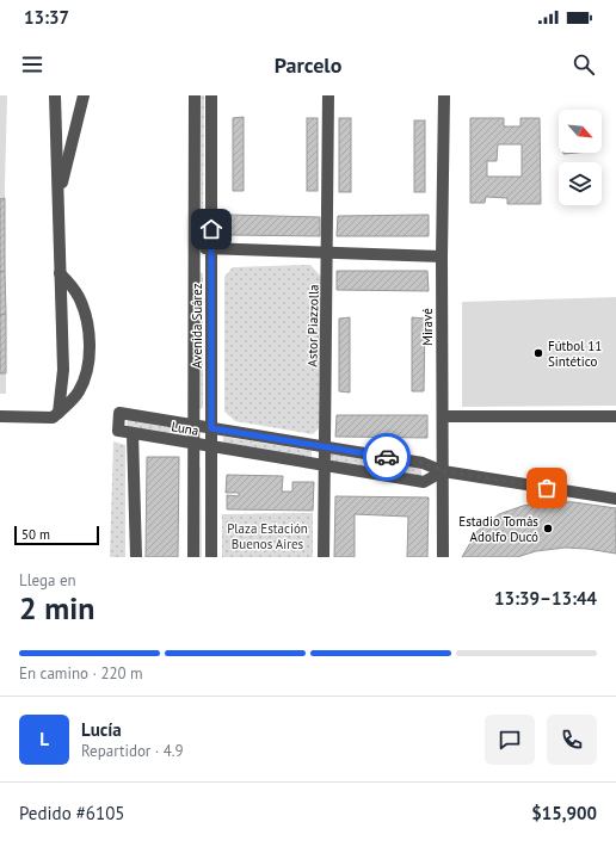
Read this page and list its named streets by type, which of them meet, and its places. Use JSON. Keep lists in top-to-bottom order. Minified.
{"streets":{"street":["Avenida Suárez","Astor Piazzolla","Miravé","Luna"]},"crossings":[["Avenida Suárez","Luna"],["Astor Piazzolla","Luna"],["Miravé","Luna"]],"parks":["Plaza Estación Buenos Aires"],"places":["Fútbol 11 Sintético","Estadio Tomás Adolfo Ducó"],"scale_bar":"50 m","north":"bottom right","page":{"status":"13:37","header":"Parcelo","scale":"50 m","heading":["2 min","Llega en","13:39–13:44"],"panel":["Lucía","Repartidor · 4.9","Pedido #6105","$15,900"],"bar":"En camino · 220 m","round":"L"}}
